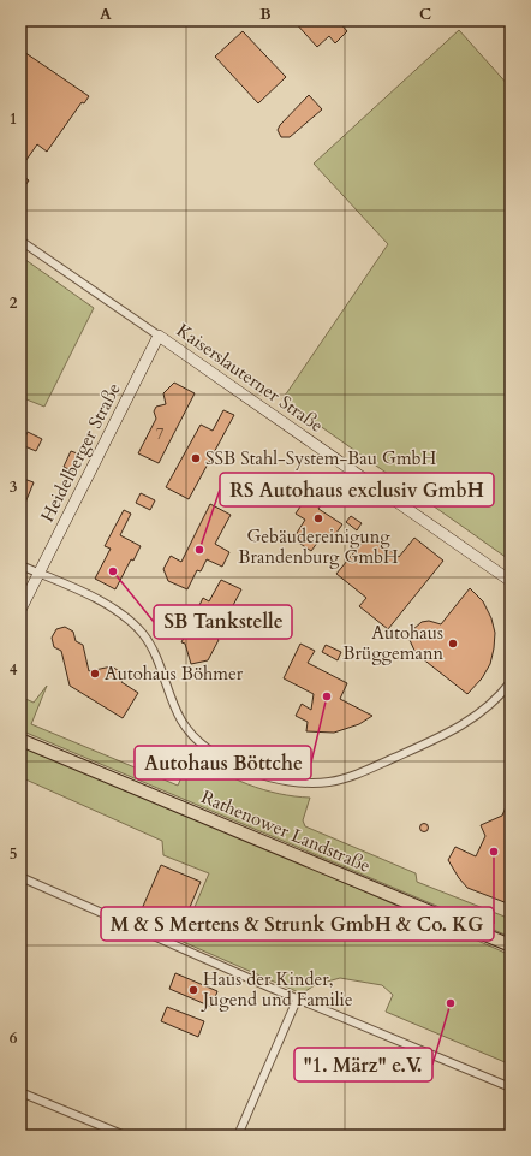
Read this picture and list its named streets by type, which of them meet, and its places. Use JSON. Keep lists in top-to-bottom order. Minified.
{"streets":{"main road":["Rathenower Landstraße"],"street":["Kaiserslauterner Straße","Heidelberger Straße"]},"crossings":[["Kaiserslauterner Straße","Heidelberger Straße"]],"places":["SSB Stahl-System-Bau GmbH","Gebäudereinigung Brandenburg GmbH","RS Autohaus exclusiv GmbH","SB Tankstelle","Autohaus Brüggemann","Autohaus Böhmer","Autohaus Böttche","M & S Mertens & Strunk GmbH & Co. KG","Haus der Kinder, Jugend und Familie","\"1. März\" e.V."],"house_numbers":["7"],"grid":{"columns":["A","B","C"],"rows":["1","2","3","4","5","6"]}}
